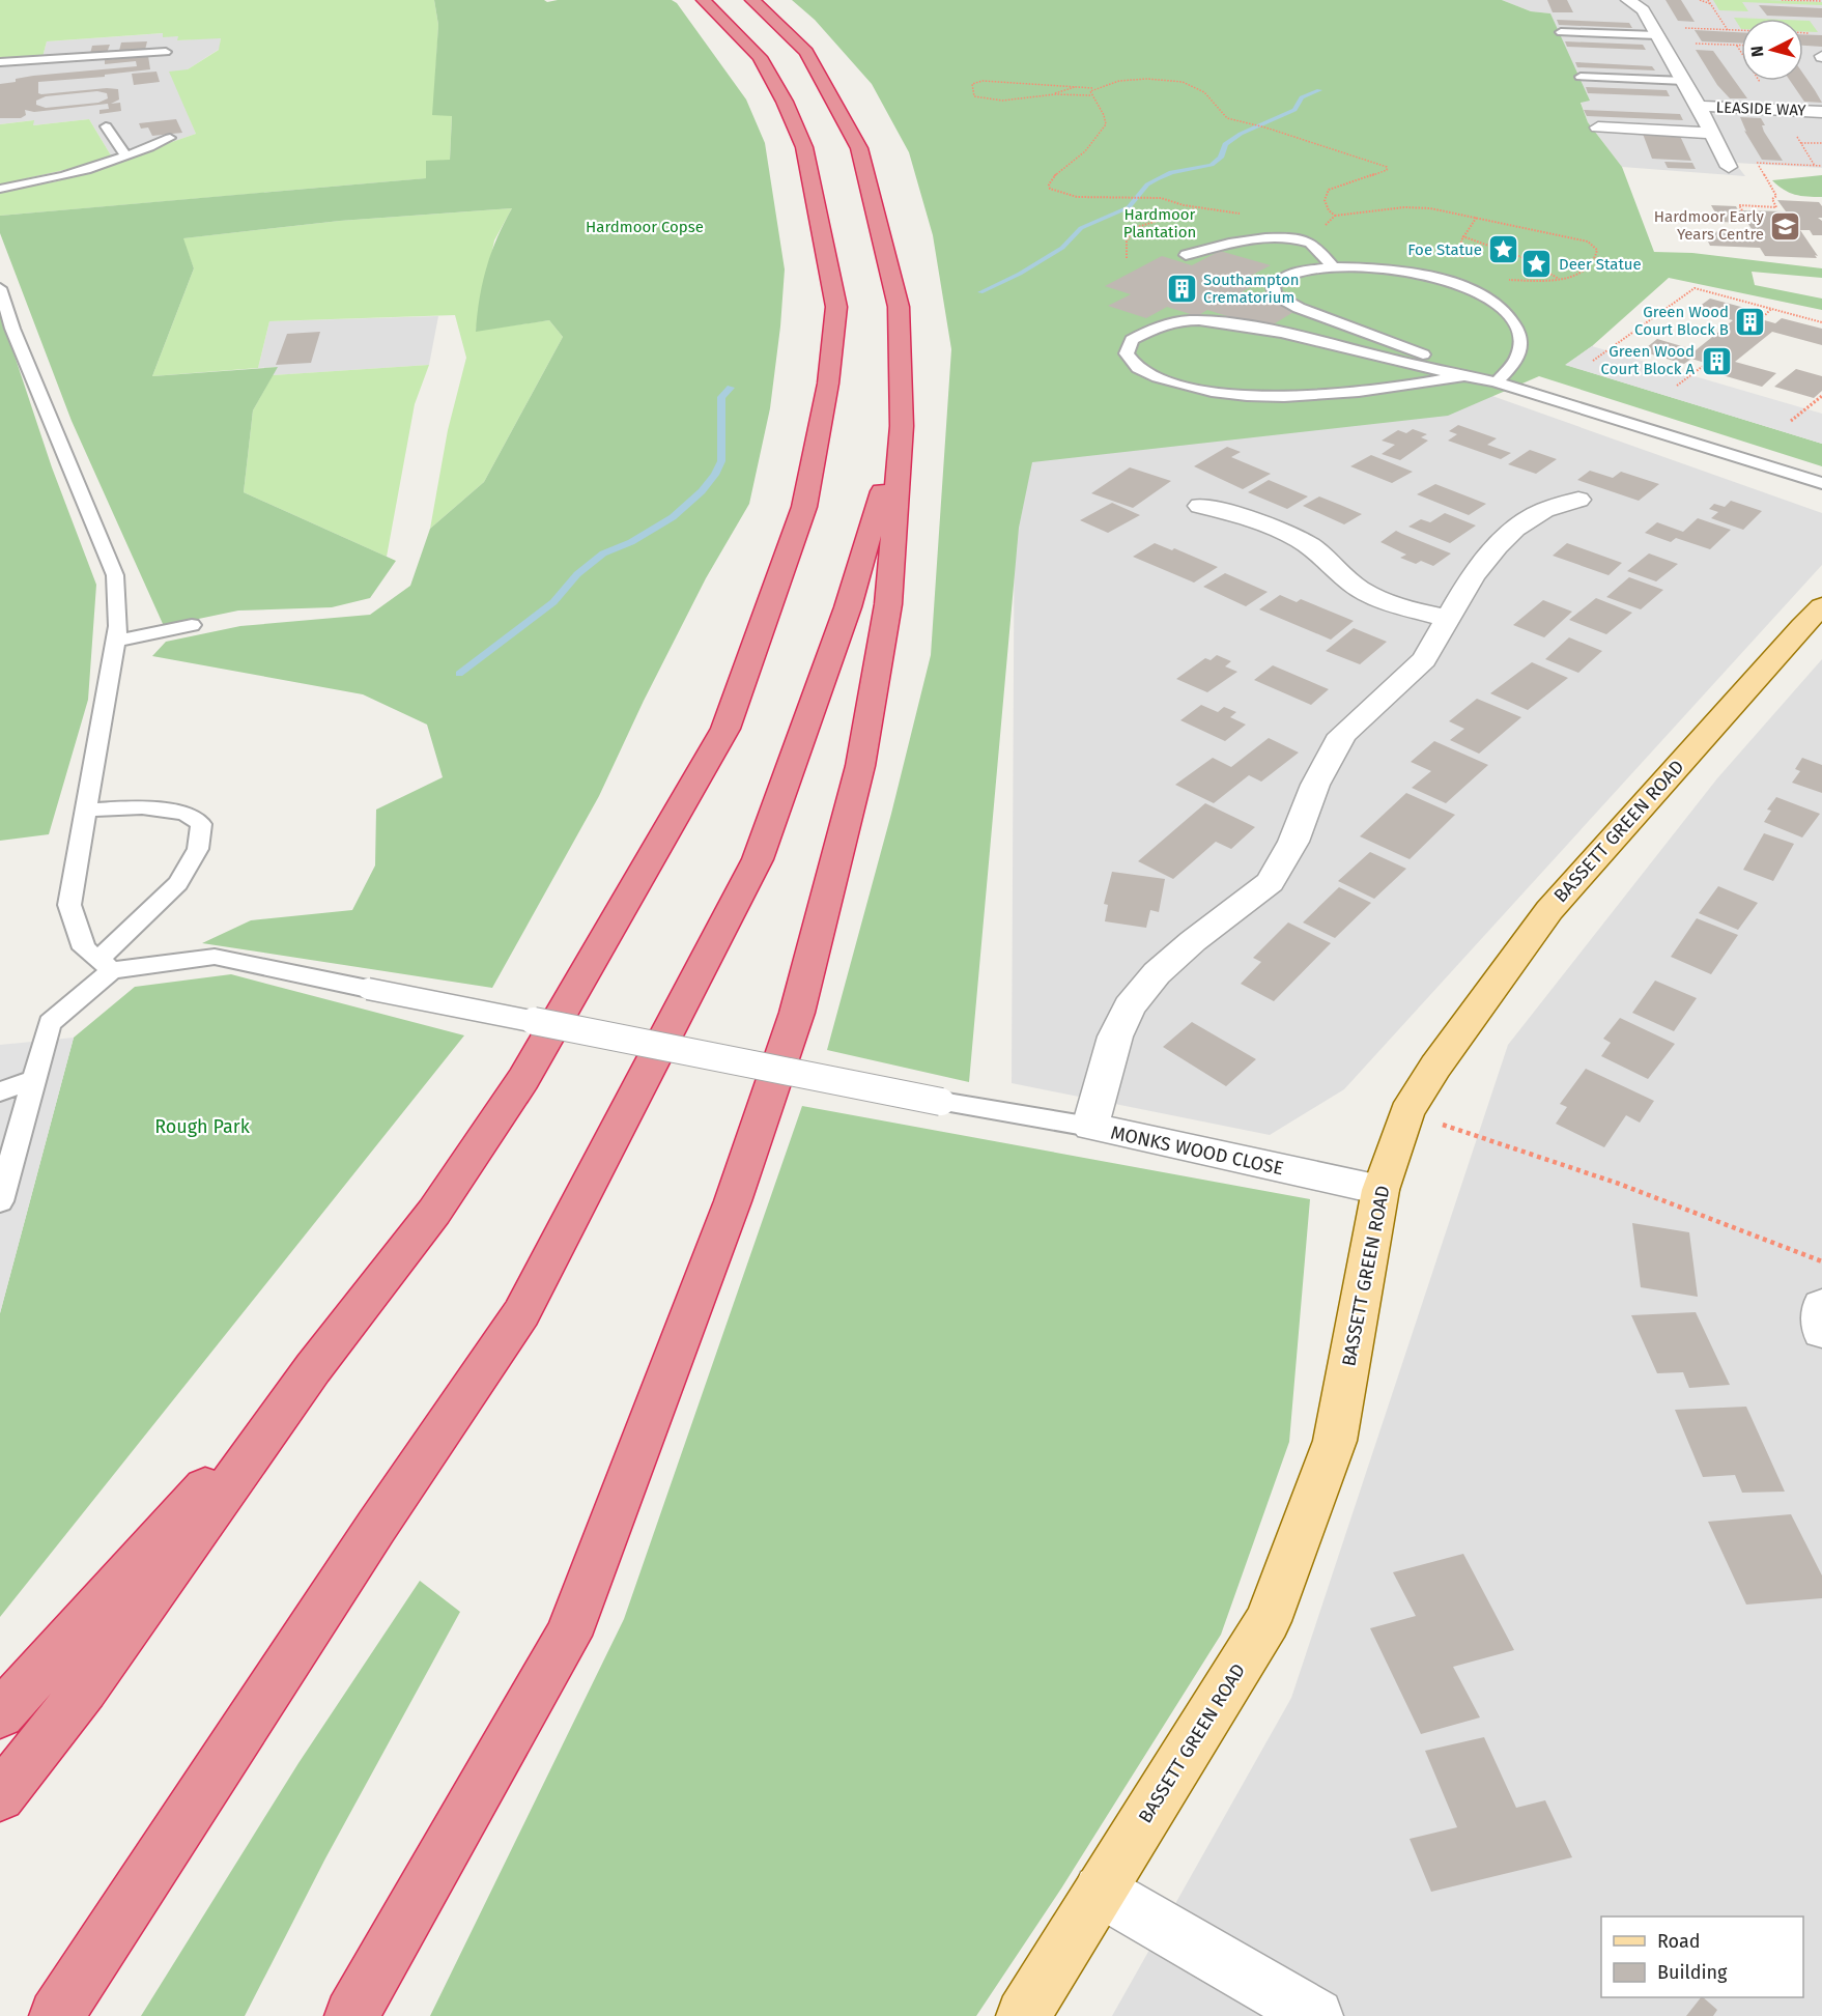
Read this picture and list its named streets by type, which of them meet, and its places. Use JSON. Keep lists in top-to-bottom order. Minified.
{"streets":{"main road":["BASSETT GREEN ROAD"],"street":["LEASIDE WAY","MONKS WOOD CLOSE"]},"crossings":[["BASSETT GREEN ROAD","MONKS WOOD CLOSE"]],"parks":["Hardmoor Plantation","Hardmoor Copse","Rough Park"],"places":{"school or university":["Hardmoor Early Years Centre"],"place":["Foe Statue","Deer Statue"],"building":["Southampton Crematorium","Green Wood Court Block B","Green Wood Court Block A"]},"legend":["Road","Building"],"north":"left"}
